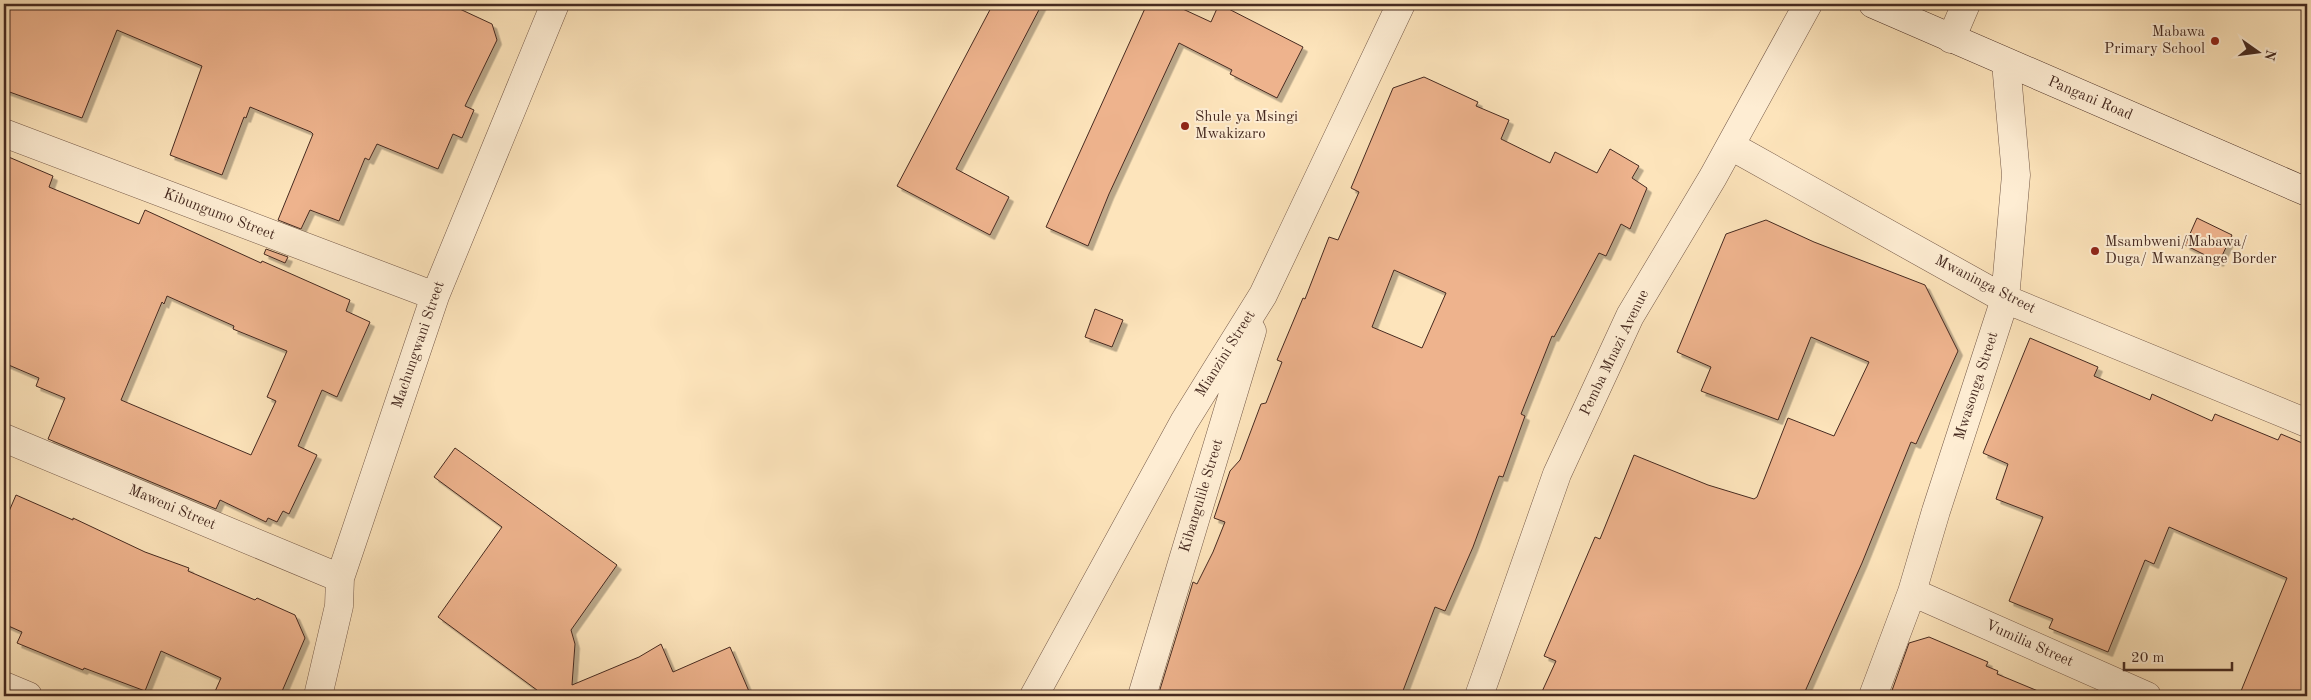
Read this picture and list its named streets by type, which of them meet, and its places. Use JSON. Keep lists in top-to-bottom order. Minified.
{"streets":{"street":["Pangani Road","Kibungumo Street","Mwaninga Street","Machungwani Street","Pemba Mnazi Avenue","Mianzini Street","Mwasonga Street","Kibangulile Street","Maweni Street","Vumilia Street"]},"crossings":[["Pangani Road","Mwasonga Street"],["Kibungumo Street","Machungwani Street"],["Mwaninga Street","Pemba Mnazi Avenue"],["Mwaninga Street","Mwasonga Street"],["Machungwani Street","Maweni Street"],["Mianzini Street","Kibangulile Street"],["Mwasonga Street","Vumilia Street"]],"places":["Mabawa Primary School","Shule ya Msingi Mwakizaro","Msambweni/Mabawa/ Duga/ Mwanzange Border"],"scale_bar":"20 m","north":"right"}
